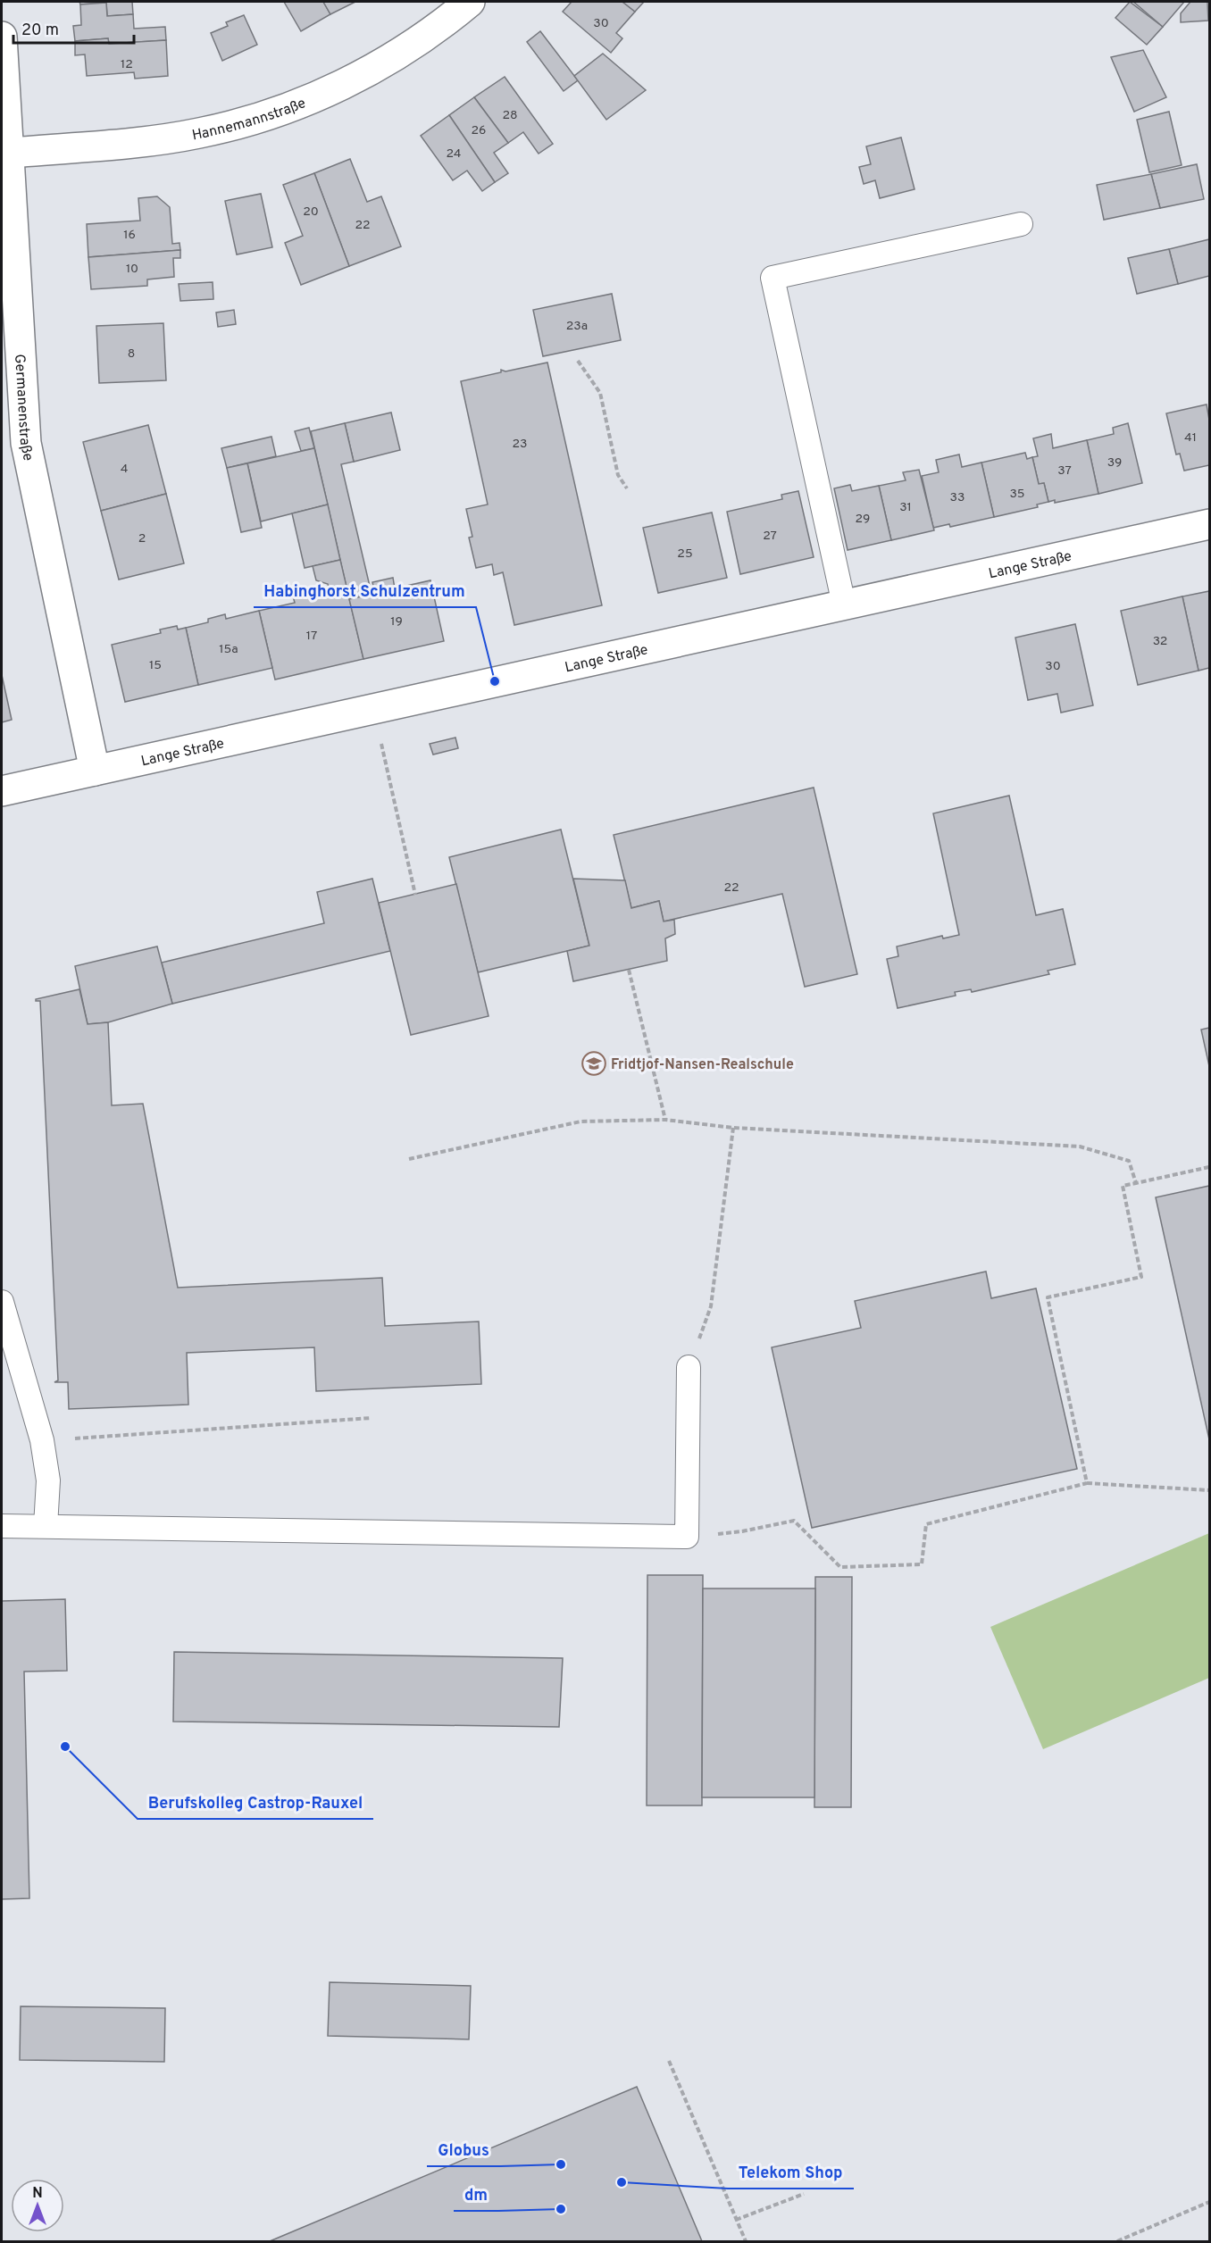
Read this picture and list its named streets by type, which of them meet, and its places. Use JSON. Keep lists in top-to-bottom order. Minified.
{"streets":{"street":["Hannemannstraße","Germanenstraße","Lange Straße"]},"crossings":[["Hannemannstraße","Germanenstraße"],["Germanenstraße","Lange Straße"]],"places":{"other":["Habinghorst Schulzentrum","Berufskolleg Castrop-Rauxel","Globus","Telekom Shop","dm"],"school or university":["Fridtjof-Nansen-Realschule"]},"house_numbers":["30","12","28","26","24","20","22","16","10","23a","8","41","23","39","4","37","35","33","31","29","27","2","25","19","17","32","15a","15","30","22"],"scale_bar":"20 m","north":"top"}
